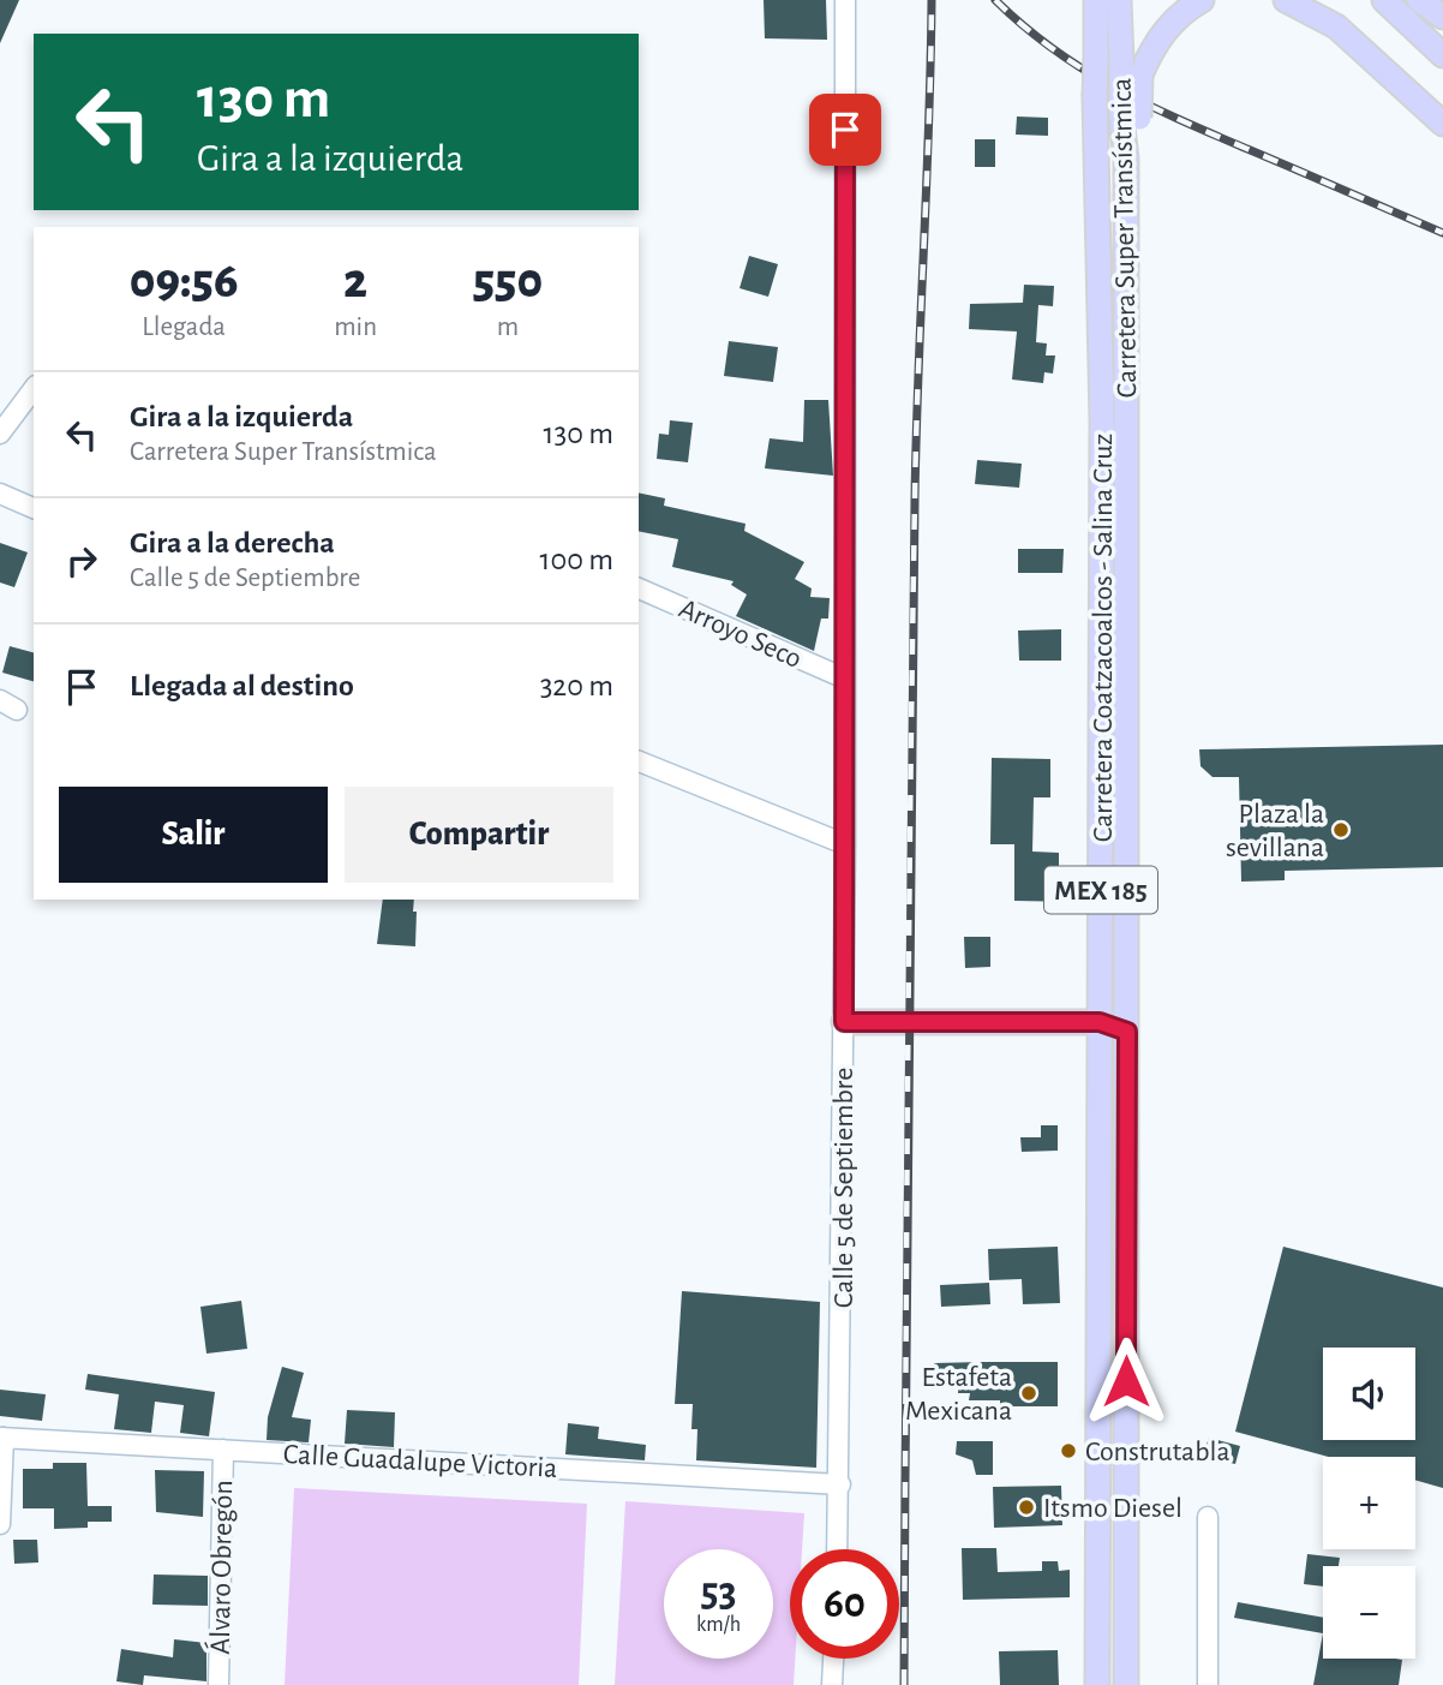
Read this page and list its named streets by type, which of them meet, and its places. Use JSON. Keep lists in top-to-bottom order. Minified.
{"streets":{"main road":["Carretera Super Transístmica","Carretera Coatzacoalcos - Salina Cruz","MEX 185"],"street":["Arroyo Seco","Calle 5 de Septiembre","Calle Guadalupe Victoria","Álvaro Obregón"]},"crossings":[["Carretera Super Transístmica","Carretera Coatzacoalcos - Salina Cruz"],["Arroyo Seco","Calle 5 de Septiembre"],["Calle 5 de Septiembre","Calle Guadalupe Victoria"],["Calle Guadalupe Victoria","Álvaro Obregón"]],"places":["Plaza la sevillana","Estafeta Mexicana","Construtabla","Itsmo Diesel"],"page":{"turn":["130 m","Gira a la izquierda"],"eta":["09:56","Llegada","2","min","550","m"],"list":[{"name":"Gira a la izquierda","note":"Carretera Super Transístmica","value":"130 m"},{"name":"Gira a la derecha","note":"Calle 5 de Septiembre","value":"100 m"},{"name":"Llegada al destino","value":"320 m"}],"buttons":["Salir","Compartir"],"map_buttons":["+","−"],"speed":"53 km/h","limit":"60"}}
